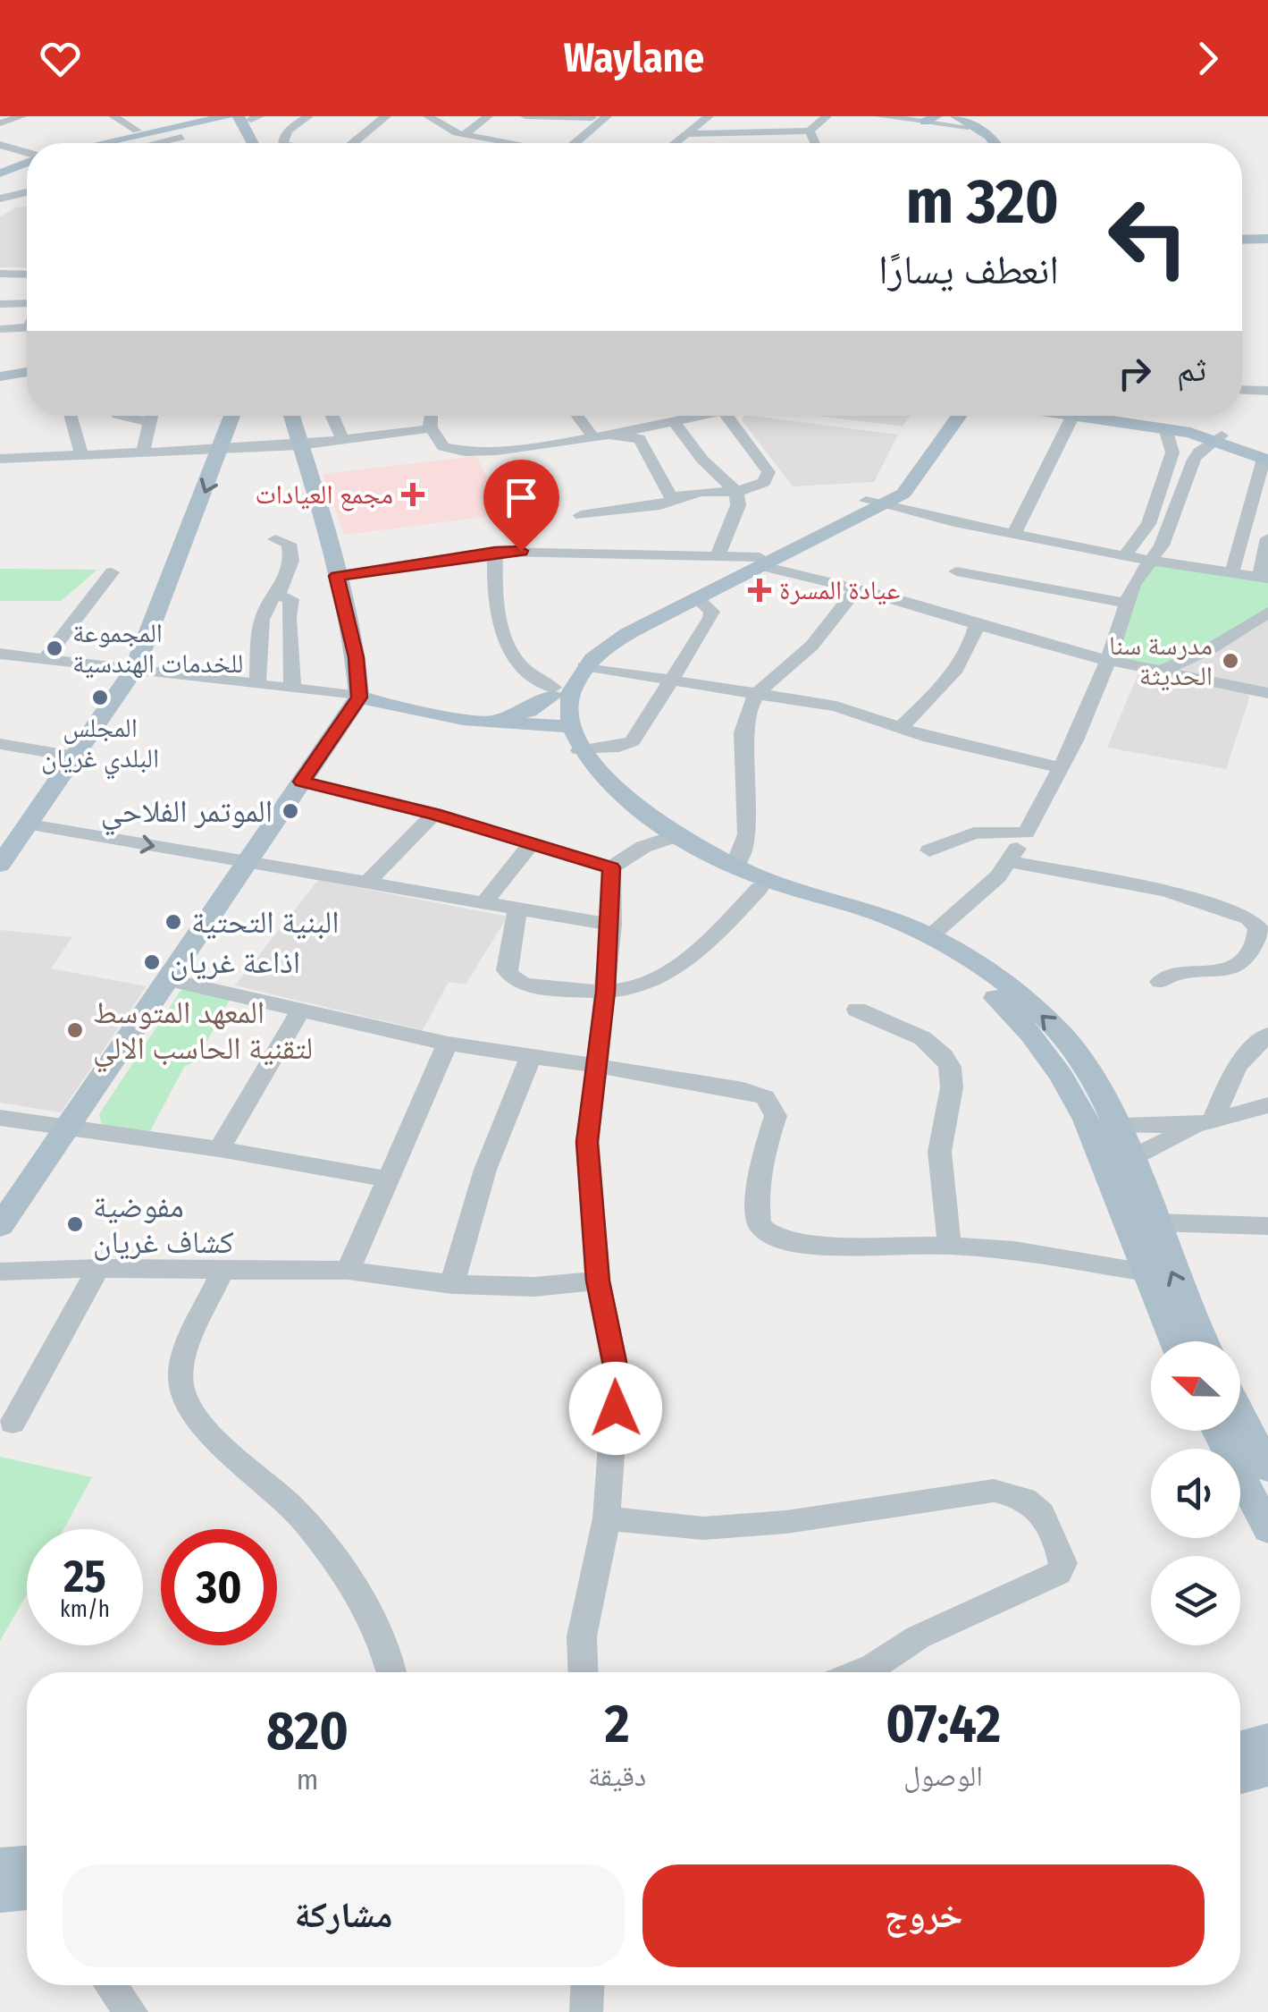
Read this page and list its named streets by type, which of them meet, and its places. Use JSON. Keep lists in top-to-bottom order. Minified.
{"places":{"health":["مجمع العيادات","عيادة المسرة"],"other":["المجموعة للخدمات الهندسية","مدرسة سنا الحديثة","المجلس البلدي غريان","الموتمر الفلاحي","البنية التحتية","اذاعة غريان","المعهد المتوسط لتقنية الحاسب الالي","مفوضية كشاف غريان"]},"north":"left","page":{"header":"Waylane","turn":["320 m","انعطف يسارًا"],"then":"ثم","speed":"25 km/h","limit":"30","eta":["07:42","الوصول","2","دقيقة","820","m"],"buttons":["خروج","مشاركة"]}}
